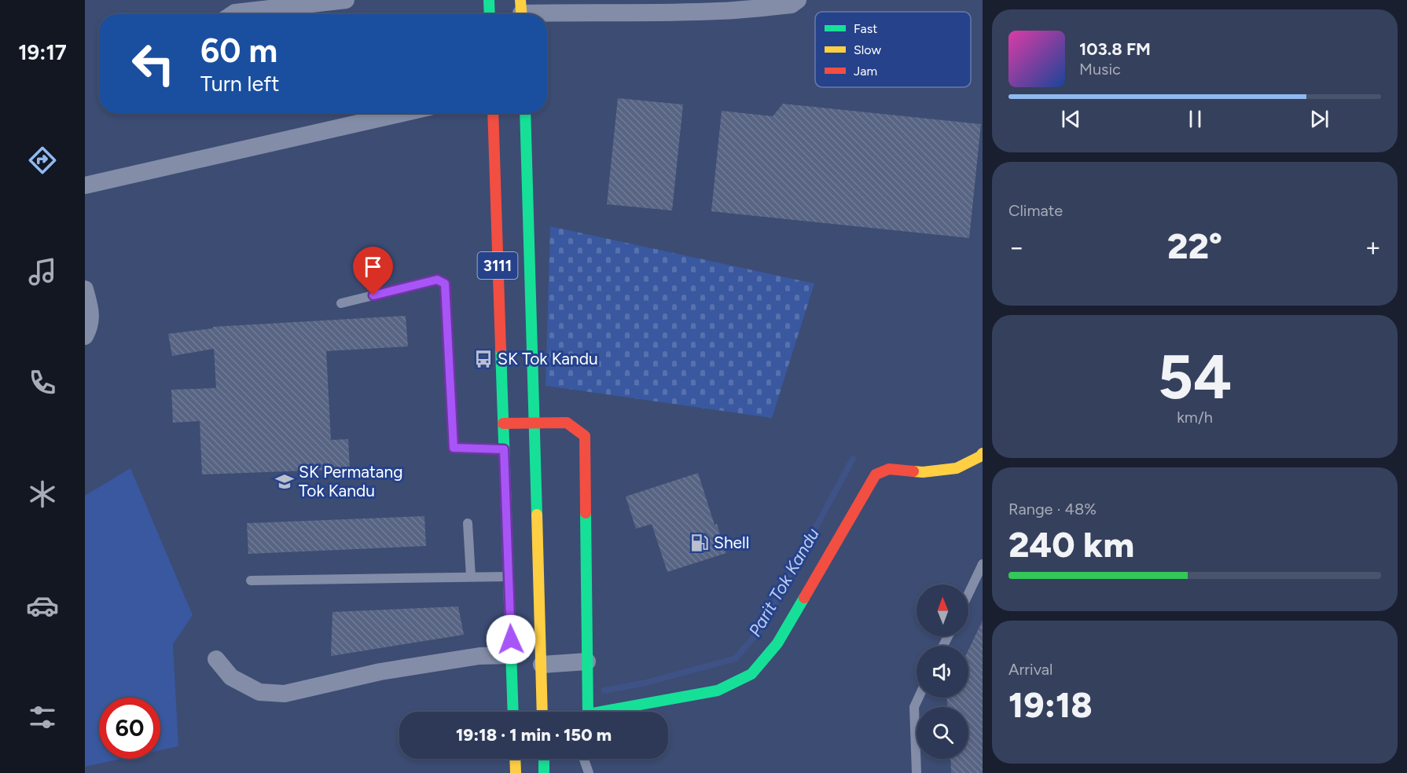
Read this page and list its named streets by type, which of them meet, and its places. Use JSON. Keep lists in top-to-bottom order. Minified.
{"streets":{"main road":["3111"]},"water":["Parit Tok Kandu"],"places":{"bus stop":["SK Tok Kandu"],"school or university":["SK Permatang Tok Kandu"],"fuel station":["Shell"]},"legend":["Fast","Slow","Jam"],"north":"top","page":{"tabs":"19:17","turn":["60 m","Turn left"],"song":["103.8 FM","Music"],"tile":["Climate",["54","km/h"],["Range · 48%","240 km"],["Arrival","19:18"]],"heat":["−","22°","+"],"limit":"60","trip":"19:18 · 1 min · 150 m"}}
